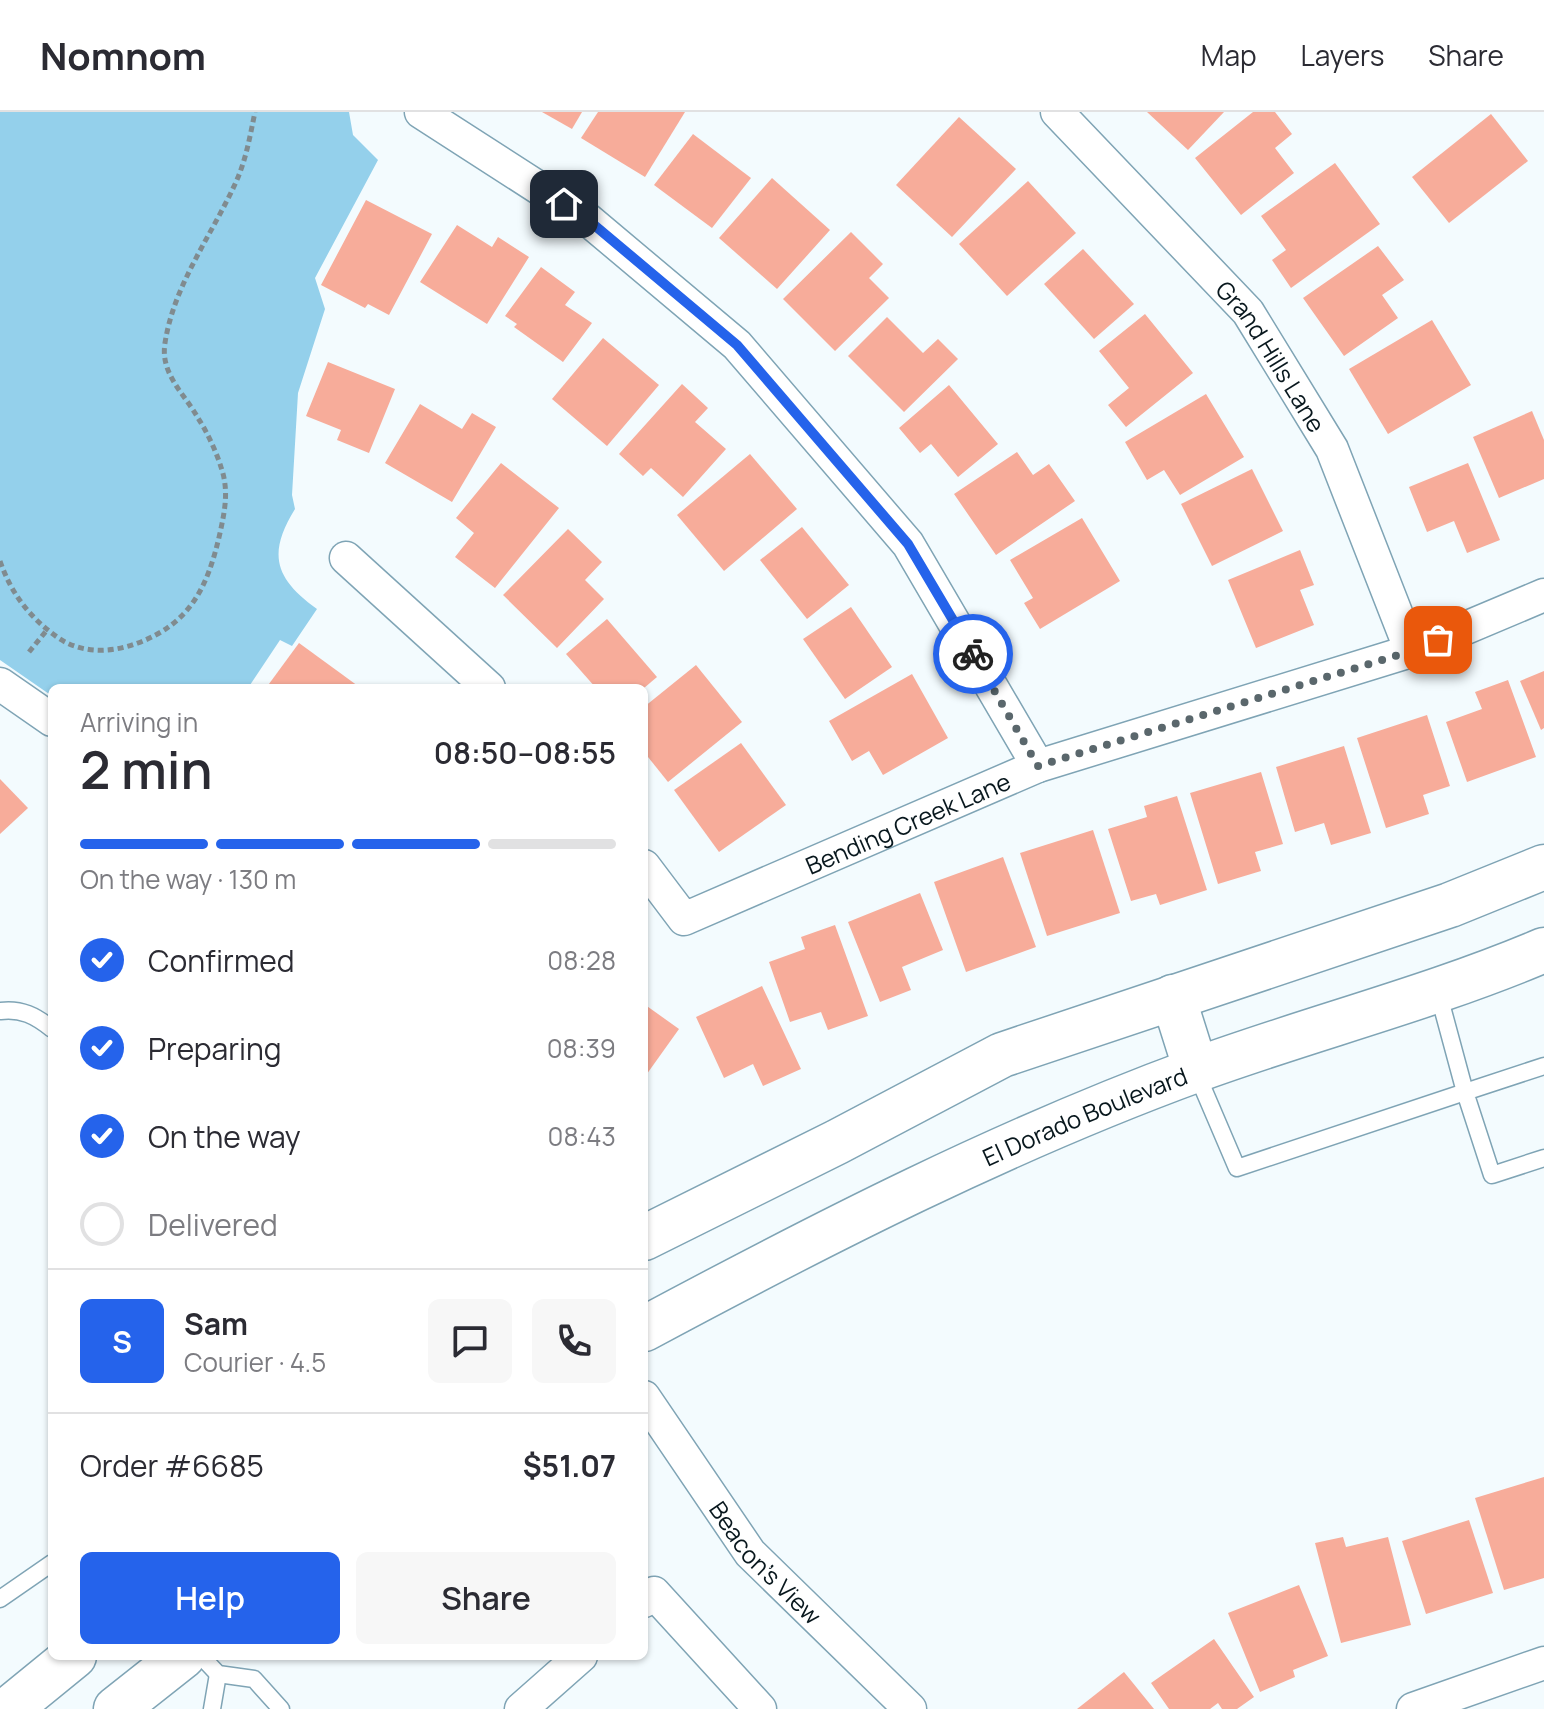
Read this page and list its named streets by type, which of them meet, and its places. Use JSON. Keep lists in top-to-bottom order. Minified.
{"streets":{"main road":["El Dorado Boulevard"],"street":["Grand Hills Lane","Bending Creek Lane","Beacon's View"]},"crossings":[["Grand Hills Lane","Bending Creek Lane"]],"page":{"header":"Nomnom","nav":["Map","Layers","Share"],"heading":["2 min","Arriving in","08:50–08:55"],"panel":["Sam","Courier · 4.5","Order #6685","$51.07"],"bar":"On the way · 130 m","list":[["Confirmed","08:28"],["Preparing","08:39"],["On the way","08:43"],"Delivered"],"round":"S","buttons":["Help","Share"]}}
